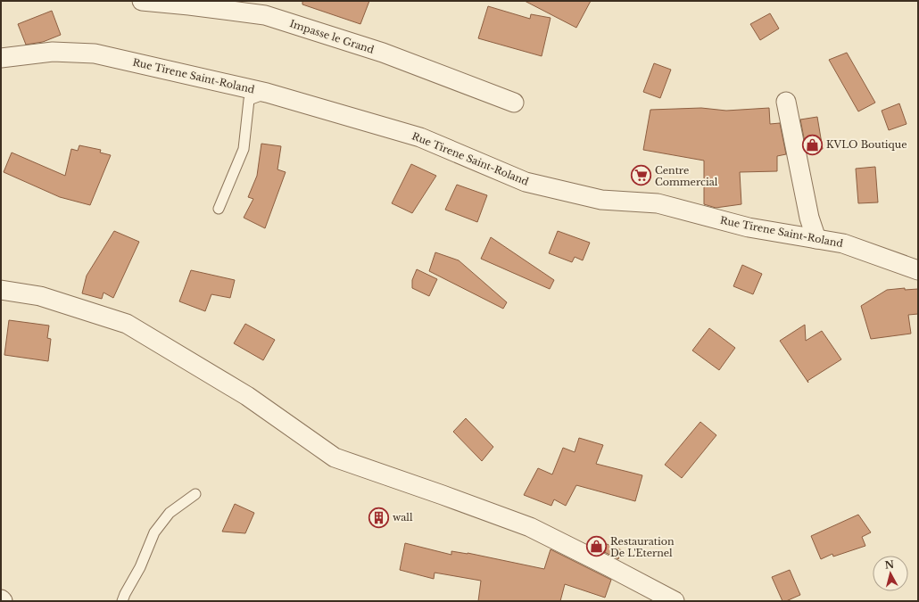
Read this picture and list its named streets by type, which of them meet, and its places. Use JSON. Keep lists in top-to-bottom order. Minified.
{"streets":{"street":["Impasse le Grand","Rue Tirene Saint-Roland"]},"places":{"shop":["KVLO Boutique","Restauration De L'Eternel"],"supermarket":["Centre Commercial"],"building":["wall"]},"north":"top"}
